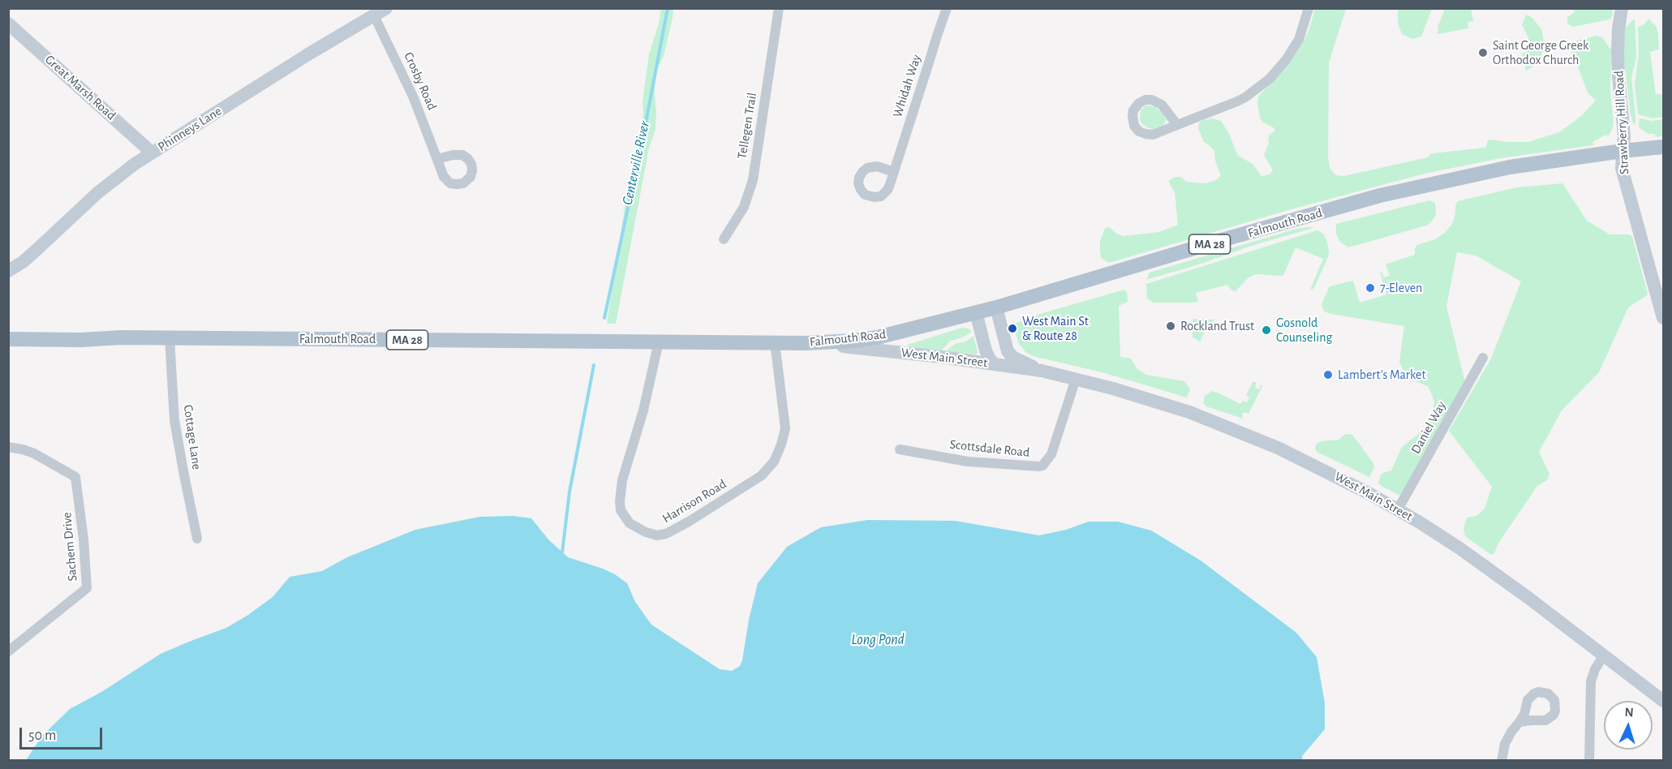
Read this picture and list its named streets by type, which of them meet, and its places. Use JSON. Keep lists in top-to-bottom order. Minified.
{"streets":{"main road":["Great Marsh Road","Strawberry Hill Road","Phinneys Lane","Falmouth Road","MA 28","West Main Street"],"street":["Crosby Road","Whidah Way","Tellegen Trail","Daniel Way","Cottage Lane","Scottsdale Road","Harrison Road","Sachem Drive"]},"crossings":[["Crosby Road","Phinneys Lane"],["Great Marsh Road","Phinneys Lane"],["Strawberry Hill Road","Falmouth Road"],["Falmouth Road","West Main Street"],["Falmouth Road","Cottage Lane"],["Falmouth Road","Harrison Road"],["West Main Street","Daniel Way"],["West Main Street","Scottsdale Road"]],"water":["Centerville River","Long Pond"],"places":["Saint George Greek Orthodox Church","7-Eleven","Rockland Trust","West Main St & Route 28","Gosnold Counseling","Lambert's Market"],"scale_bar":"50 m","north":"top"}
